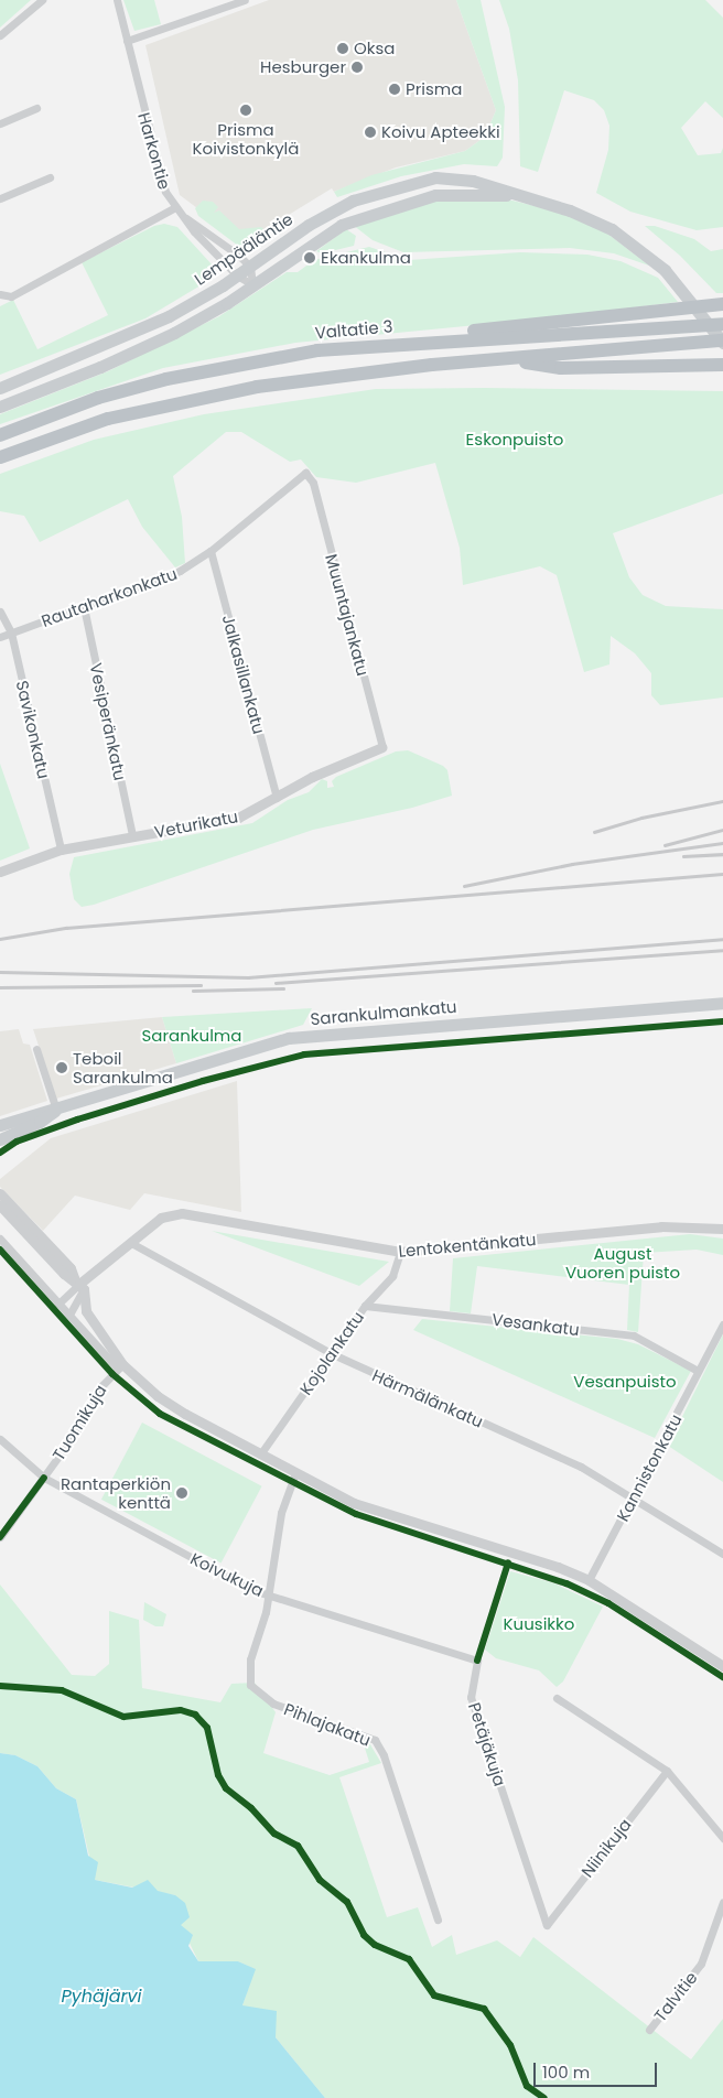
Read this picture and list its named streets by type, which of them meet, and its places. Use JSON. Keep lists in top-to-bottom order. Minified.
{"streets":{"highway":["Valtatie 3"],"main road":["Lempääläntie","Sarankulmankatu"],"street":["Harkontie","Rautaharkonkatu","Muuntajankatu","Jalkasillankatu","Vesiperänkatu","Savikonkatu","Veturikatu","Lentokentänkatu","Vesankatu","Kojolankatu","Härmälänkatu","Tuomikuja","Kannistonkatu","Koivukuja","Pihlajakatu","Petäjäkuja","Niinikuja","Talvitie"]},"crossings":[["Rautaharkonkatu","Muuntajankatu"],["Rautaharkonkatu","Jalkasillankatu"],["Rautaharkonkatu","Vesiperänkatu"],["Rautaharkonkatu","Savikonkatu"],["Muuntajankatu","Veturikatu"],["Jalkasillankatu","Veturikatu"],["Vesiperänkatu","Veturikatu"],["Savikonkatu","Veturikatu"],["Lentokentänkatu","Kojolankatu"],["Lentokentänkatu","Härmälänkatu"],["Vesankatu","Kojolankatu"],["Vesankatu","Kannistonkatu"],["Kojolankatu","Härmälänkatu"],["Härmälänkatu","Kannistonkatu"],["Tuomikuja","Koivukuja"],["Koivukuja","Pihlajakatu"],["Koivukuja","Petäjäkuja"],["Petäjäkuja","Niinikuja"]],"water":["Pyhäjärvi"],"parks":["Eskonpuisto","Sarankulma","August Vuoren puisto","Vesanpuisto","Kuusikko"],"places":["Oksa","Hesburger","Prisma","Prisma Koivistonkylä","Koivu Apteekki","Ekankulma","Teboil Sarankulma","Rantaperkiön kenttä"],"scale_bar":"100 m"}
